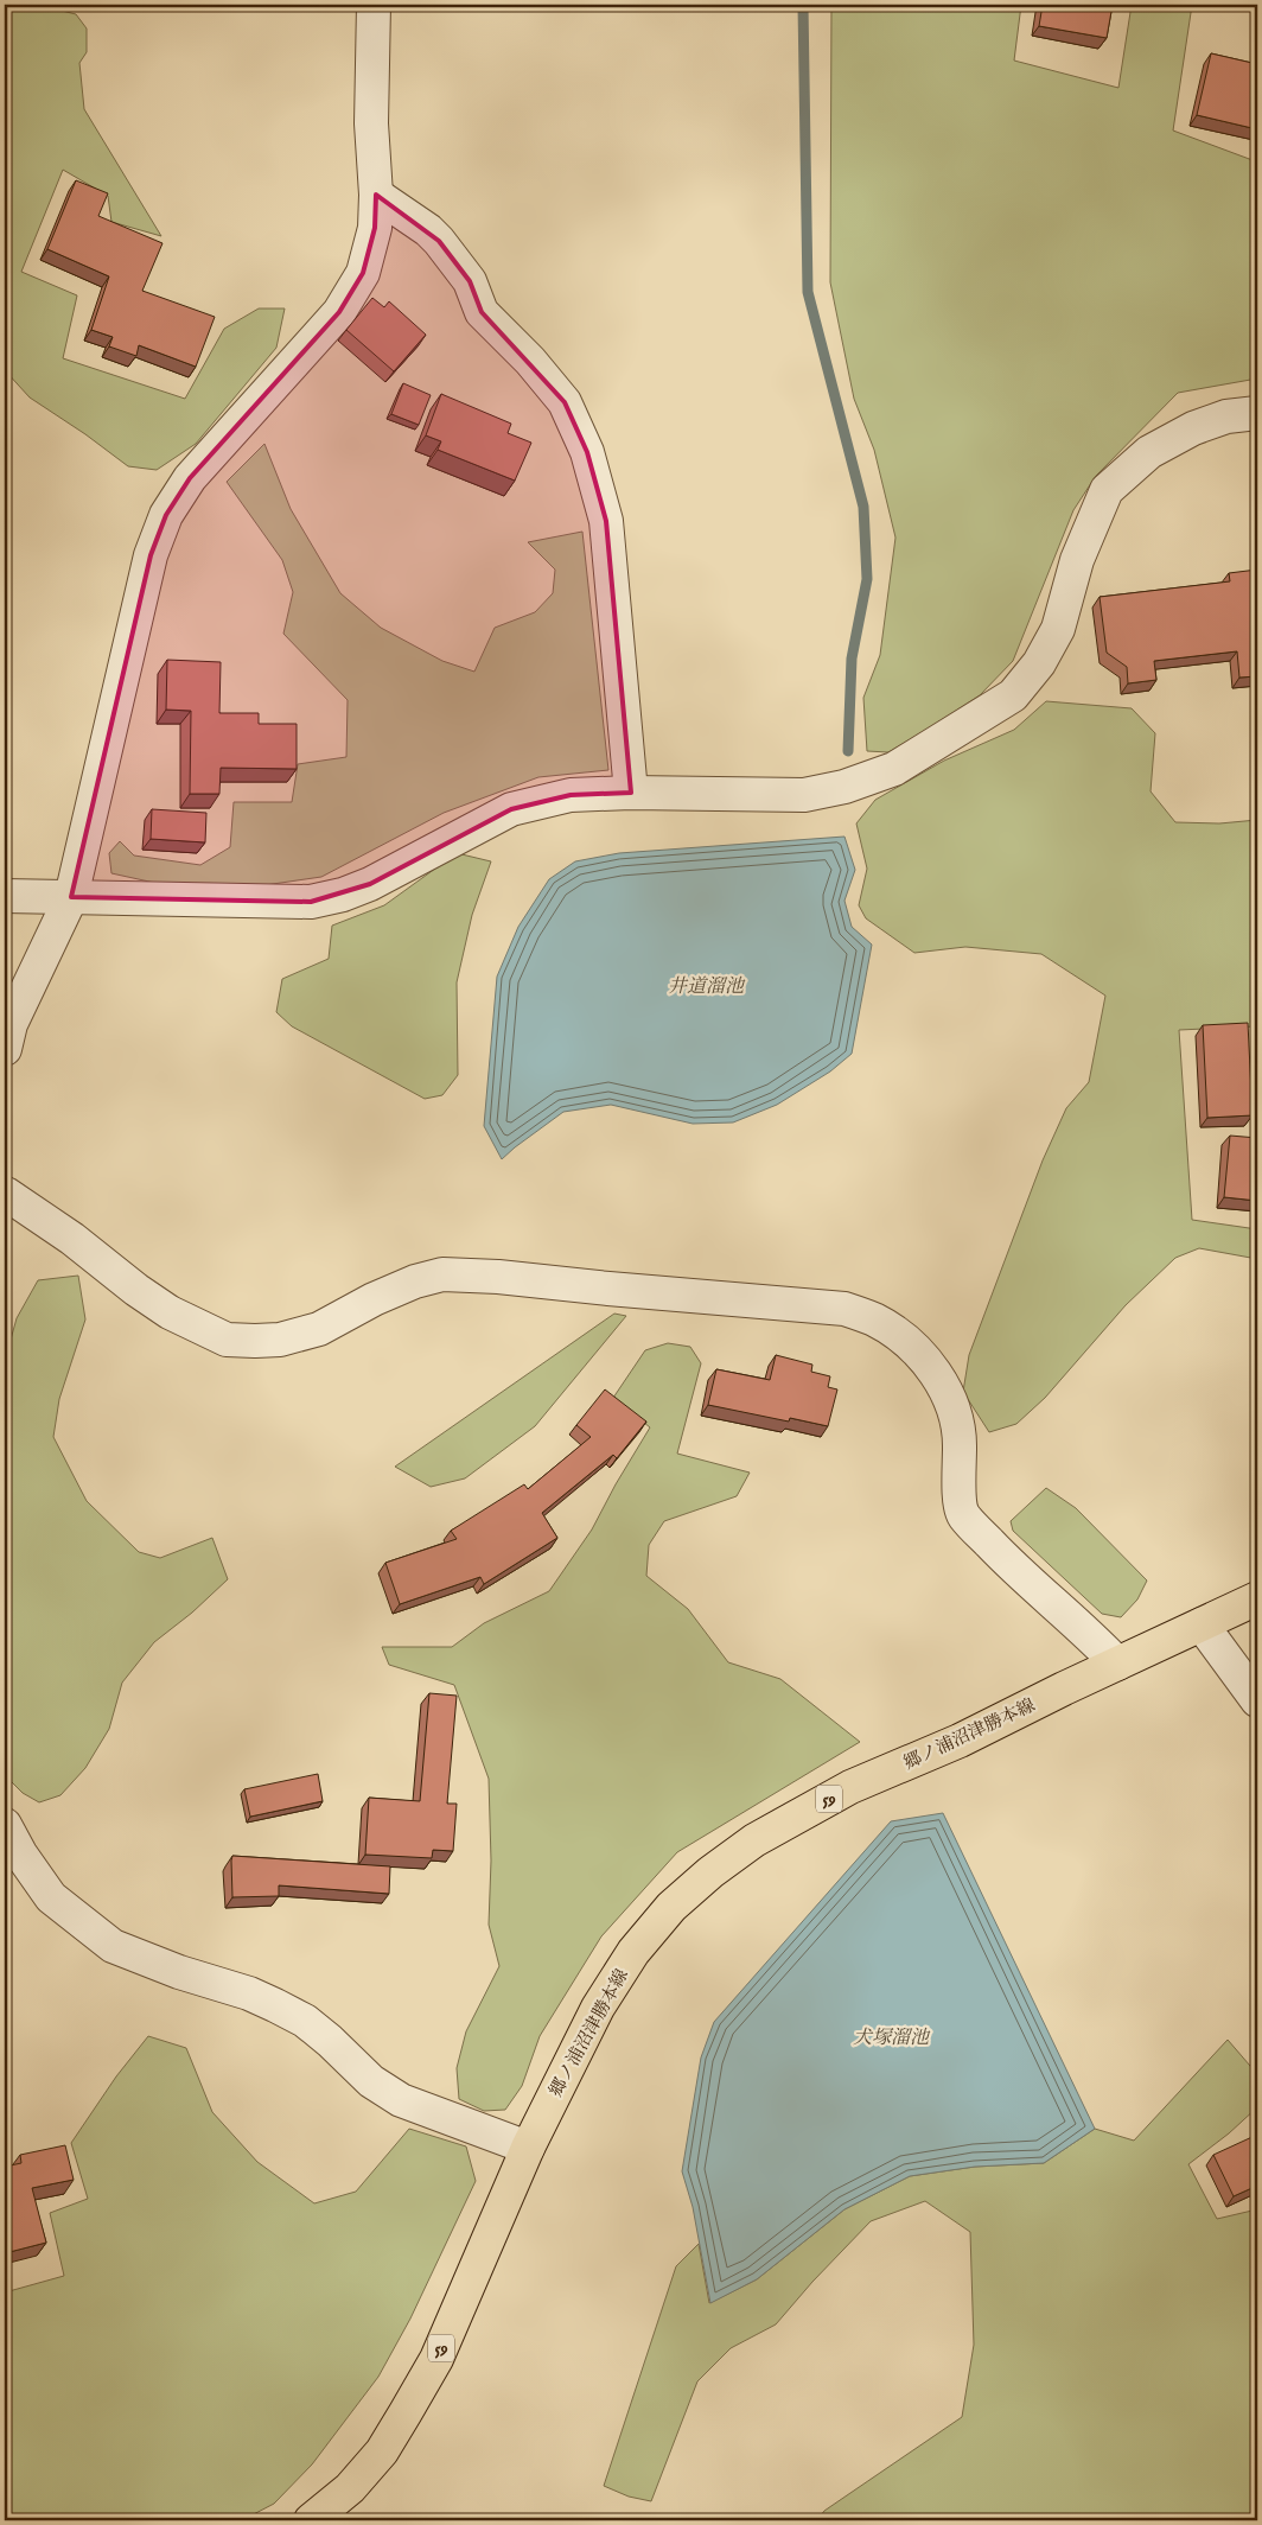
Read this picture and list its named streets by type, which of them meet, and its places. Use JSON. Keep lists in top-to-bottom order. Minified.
{"streets":{"main road":["郷ノ浦沼津勝本線","59"]},"water":["井道溜池","犬塚溜池"]}
